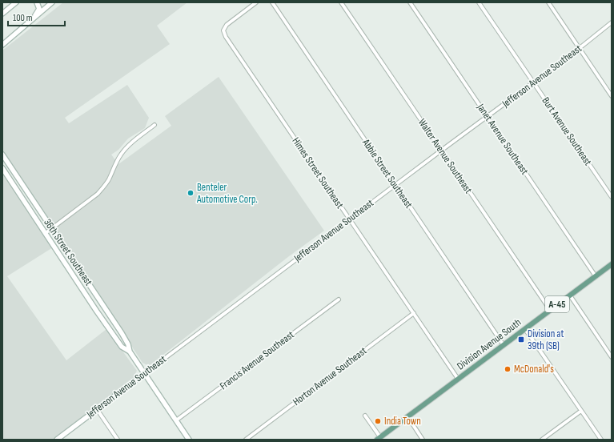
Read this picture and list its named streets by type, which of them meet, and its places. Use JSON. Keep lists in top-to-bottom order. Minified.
{"streets":{"main road":["A-45","Division Avenue South"],"street":["Jefferson Avenue Southeast","Burt Avenue Southeast","Janet Avenue Southeast","Walter Avenue Southeast","Himes Street Southeast","Abbie Street Southeast","36th Street Southeast","Francis Avenue Southeast","Horton Avenue Southeast"]},"crossings":[["Jefferson Avenue Southeast","Burt Avenue Southeast"],["Jefferson Avenue Southeast","Janet Avenue Southeast"],["Jefferson Avenue Southeast","Walter Avenue Southeast"],["Jefferson Avenue Southeast","Himes Street Southeast"],["Jefferson Avenue Southeast","Abbie Street Southeast"],["Jefferson Avenue Southeast","36th Street Southeast"],["Janet Avenue Southeast","Division Avenue South"],["Walter Avenue Southeast","Division Avenue South"],["Himes Street Southeast","Division Avenue South"],["Himes Street Southeast","Horton Avenue Southeast"],["Abbie Street Southeast","Division Avenue South"],["36th Street Southeast","Francis Avenue Southeast"]],"places":{"other":["Benteler Automotive Corp.","McDonald's","India Town"],"transit":["Division at 39th (SB)"]},"scale_bar":"100 m"}
